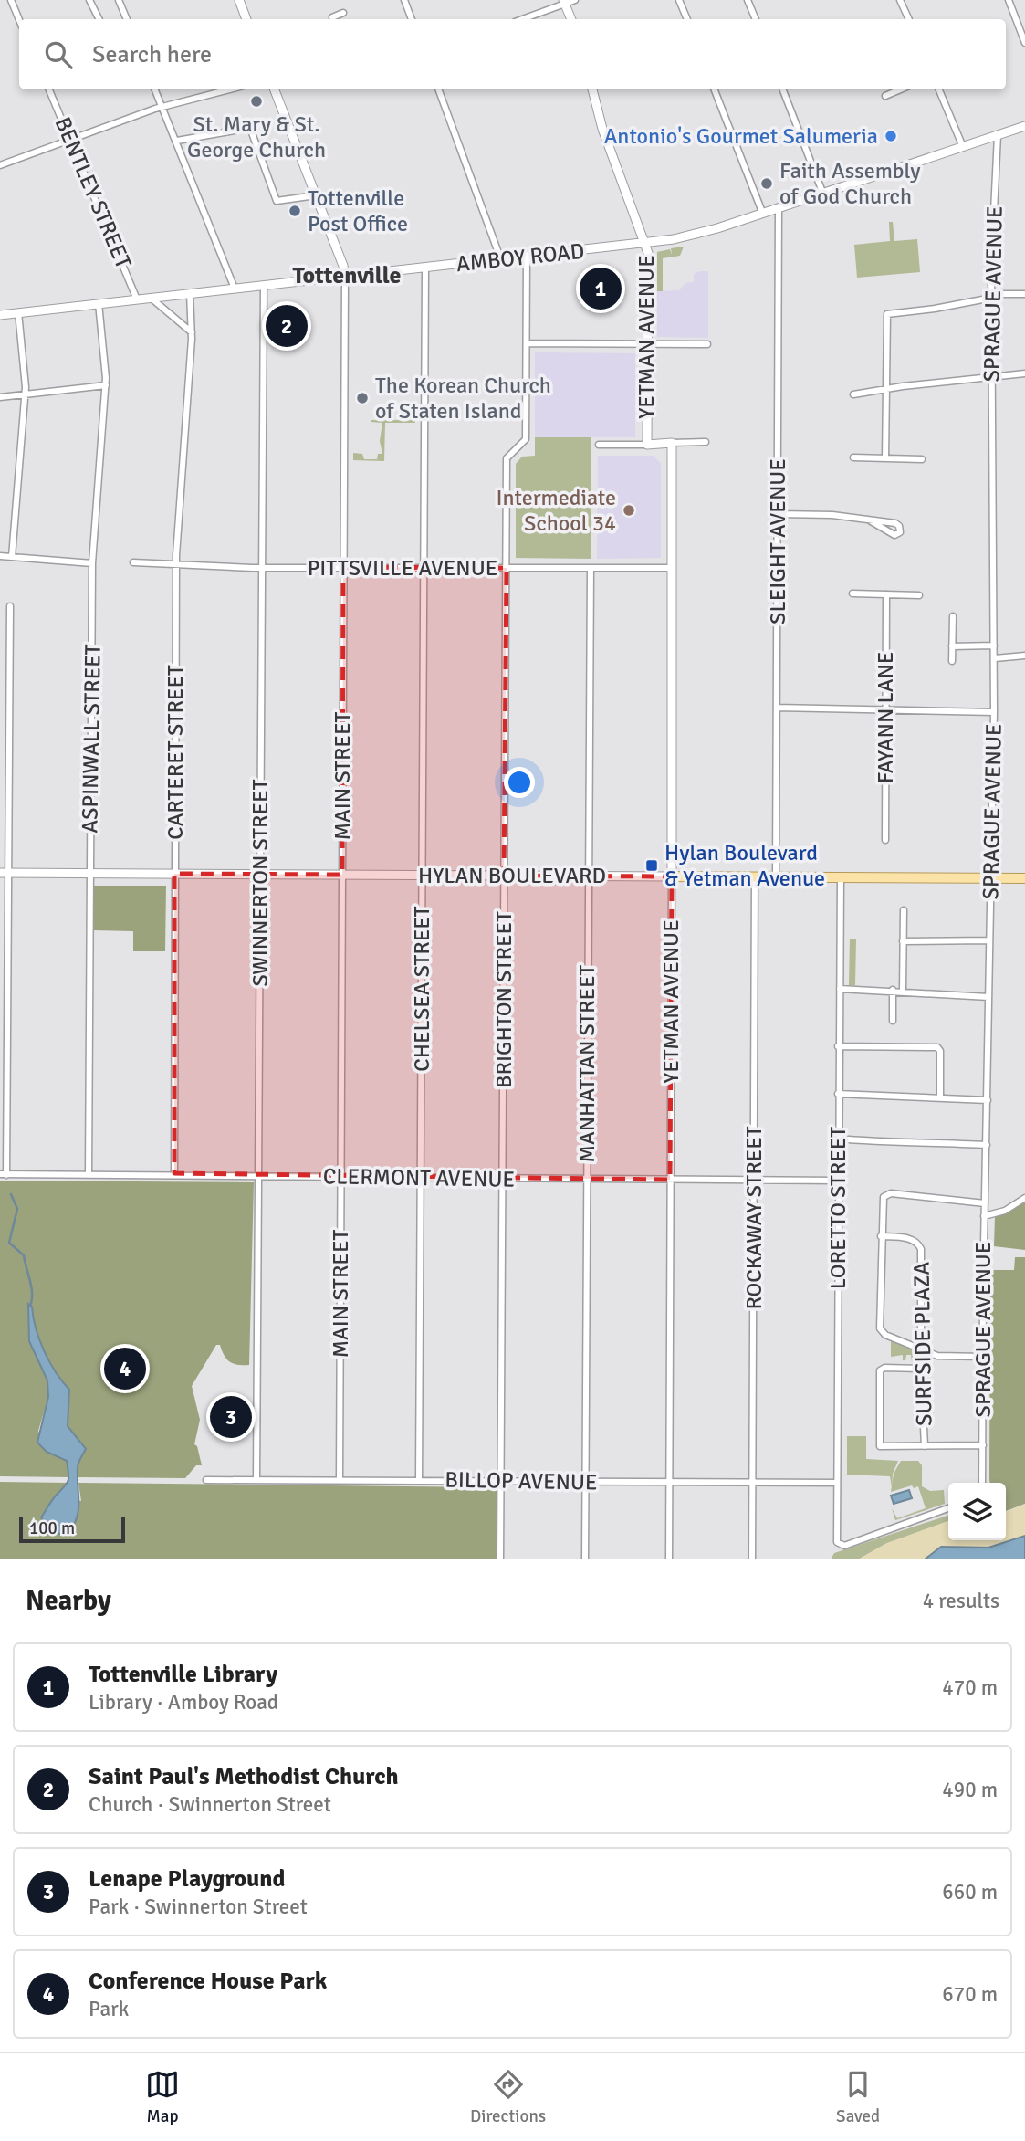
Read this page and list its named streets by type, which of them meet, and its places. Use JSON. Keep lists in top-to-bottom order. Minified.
{"streets":{"main road":["HYLAN BOULEVARD"],"street":["BENTLEY STREET","AMBOY ROAD","SPRAGUE AVENUE","YETMAN AVENUE","SLEIGHT AVENUE","PITTSVILLE AVENUE","FAYANN LANE","ASPINWALL STREET","CARTERET STREET","MAIN STREET","SWINNERTON STREET","CHELSEA STREET","BRIGHTON STREET","MANHATTAN STREET","CLERMONT AVENUE","LORETTO STREET","ROCKAWAY STREET","SURFSIDE PLAZA","BILLOP AVENUE"]},"crossings":[["BENTLEY STREET","AMBOY ROAD"],["AMBOY ROAD","SPRAGUE AVENUE"],["AMBOY ROAD","YETMAN AVENUE"],["AMBOY ROAD","SLEIGHT AVENUE"],["AMBOY ROAD","ASPINWALL STREET"],["AMBOY ROAD","CARTERET STREET"],["AMBOY ROAD","MAIN STREET"],["AMBOY ROAD","SWINNERTON STREET"],["AMBOY ROAD","CHELSEA STREET"],["AMBOY ROAD","BRIGHTON STREET"],["SPRAGUE AVENUE","HYLAN BOULEVARD"],["YETMAN AVENUE","PITTSVILLE AVENUE"],["YETMAN AVENUE","HYLAN BOULEVARD"],["YETMAN AVENUE","CLERMONT AVENUE"],["YETMAN AVENUE","BILLOP AVENUE"],["SLEIGHT AVENUE","HYLAN BOULEVARD"],["PITTSVILLE AVENUE","CARTERET STREET"],["PITTSVILLE AVENUE","MAIN STREET"],["PITTSVILLE AVENUE","SWINNERTON STREET"],["PITTSVILLE AVENUE","CHELSEA STREET"],["PITTSVILLE AVENUE","BRIGHTON STREET"],["PITTSVILLE AVENUE","MANHATTAN STREET"],["ASPINWALL STREET","HYLAN BOULEVARD"],["ASPINWALL STREET","CLERMONT AVENUE"],["CARTERET STREET","HYLAN BOULEVARD"],["CARTERET STREET","CLERMONT AVENUE"],["MAIN STREET","HYLAN BOULEVARD"],["MAIN STREET","CLERMONT AVENUE"],["MAIN STREET","BILLOP AVENUE"],["HYLAN BOULEVARD","SWINNERTON STREET"],["HYLAN BOULEVARD","CHELSEA STREET"],["HYLAN BOULEVARD","BRIGHTON STREET"],["HYLAN BOULEVARD","MANHATTAN STREET"],["HYLAN BOULEVARD","LORETTO STREET"],["HYLAN BOULEVARD","ROCKAWAY STREET"],["SWINNERTON STREET","CLERMONT AVENUE"],["SWINNERTON STREET","BILLOP AVENUE"],["CHELSEA STREET","CLERMONT AVENUE"],["CHELSEA STREET","BILLOP AVENUE"],["BRIGHTON STREET","CLERMONT AVENUE"],["BRIGHTON STREET","BILLOP AVENUE"],["MANHATTAN STREET","CLERMONT AVENUE"],["MANHATTAN STREET","BILLOP AVENUE"],["CLERMONT AVENUE","LORETTO STREET"],["CLERMONT AVENUE","ROCKAWAY STREET"],["LORETTO STREET","BILLOP AVENUE"],["ROCKAWAY STREET","BILLOP AVENUE"]],"districts":["Tottenville"],"places":{"other":["St. Mary & St. George Church","Antonio's Gourmet Salumeria","Faith Assembly of God Church","Tottenville Post Office","The Korean Church of Staten Island","Intermediate School 34"],"transit":["Hylan Boulevard & Yetman Avenue"]},"scale_bar":"100 m","page":{"search":"Search here","pins":["1","2","4","3"],"scale":"100 m","heading":["Nearby","4 results"],"list":[{"mark":"1","name":"Tottenville Library","note":"Library · Amboy Road","value":"470 m"},{"mark":"2","name":"Saint Paul's Methodist Church","note":"Church · Swinnerton Street","value":"490 m"},{"mark":"3","name":"Lenape Playground","note":"Park · Swinnerton Street","value":"660 m"},{"mark":"4","name":"Conference House Park","note":"Park","value":"670 m"}],"nav":["Map","Directions","Saved"]}}
